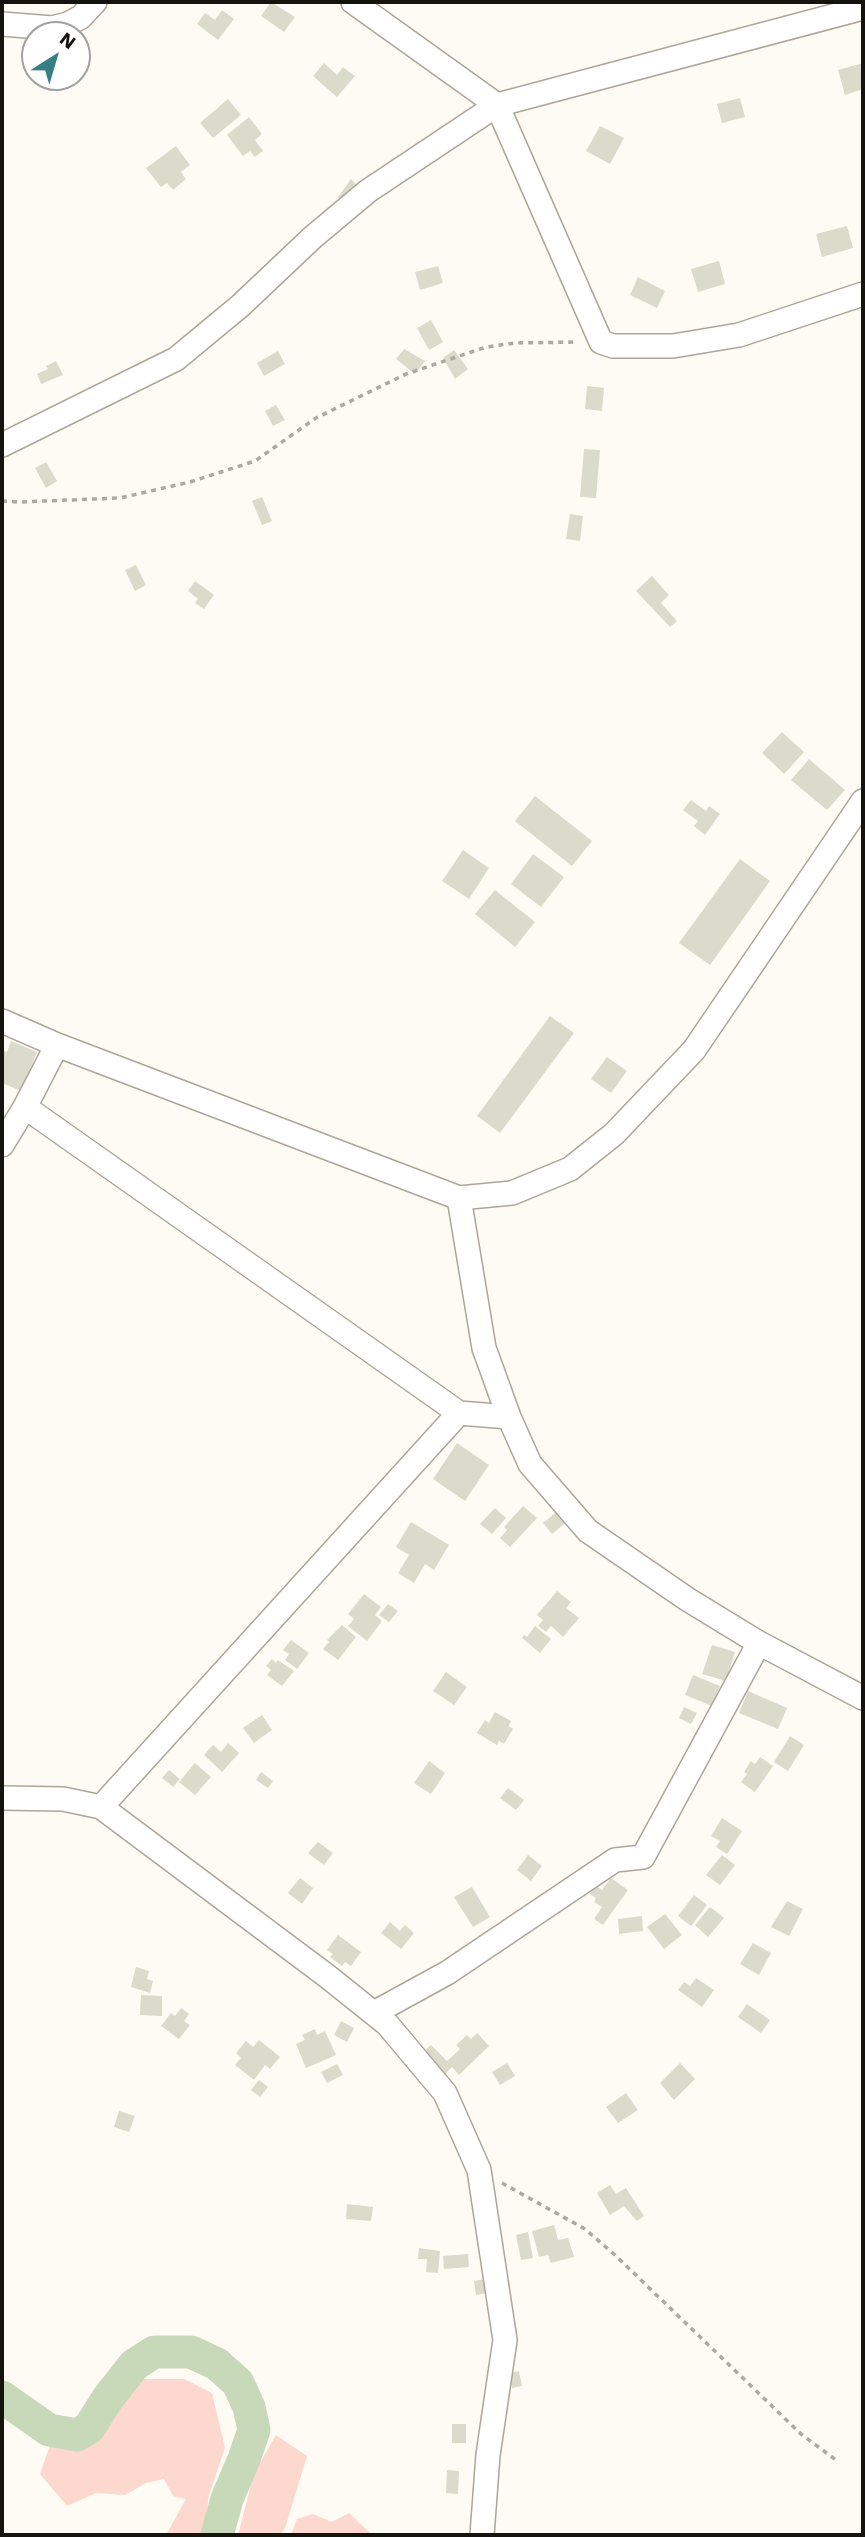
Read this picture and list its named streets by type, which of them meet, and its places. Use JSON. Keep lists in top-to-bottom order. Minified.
{"north":"top right"}
